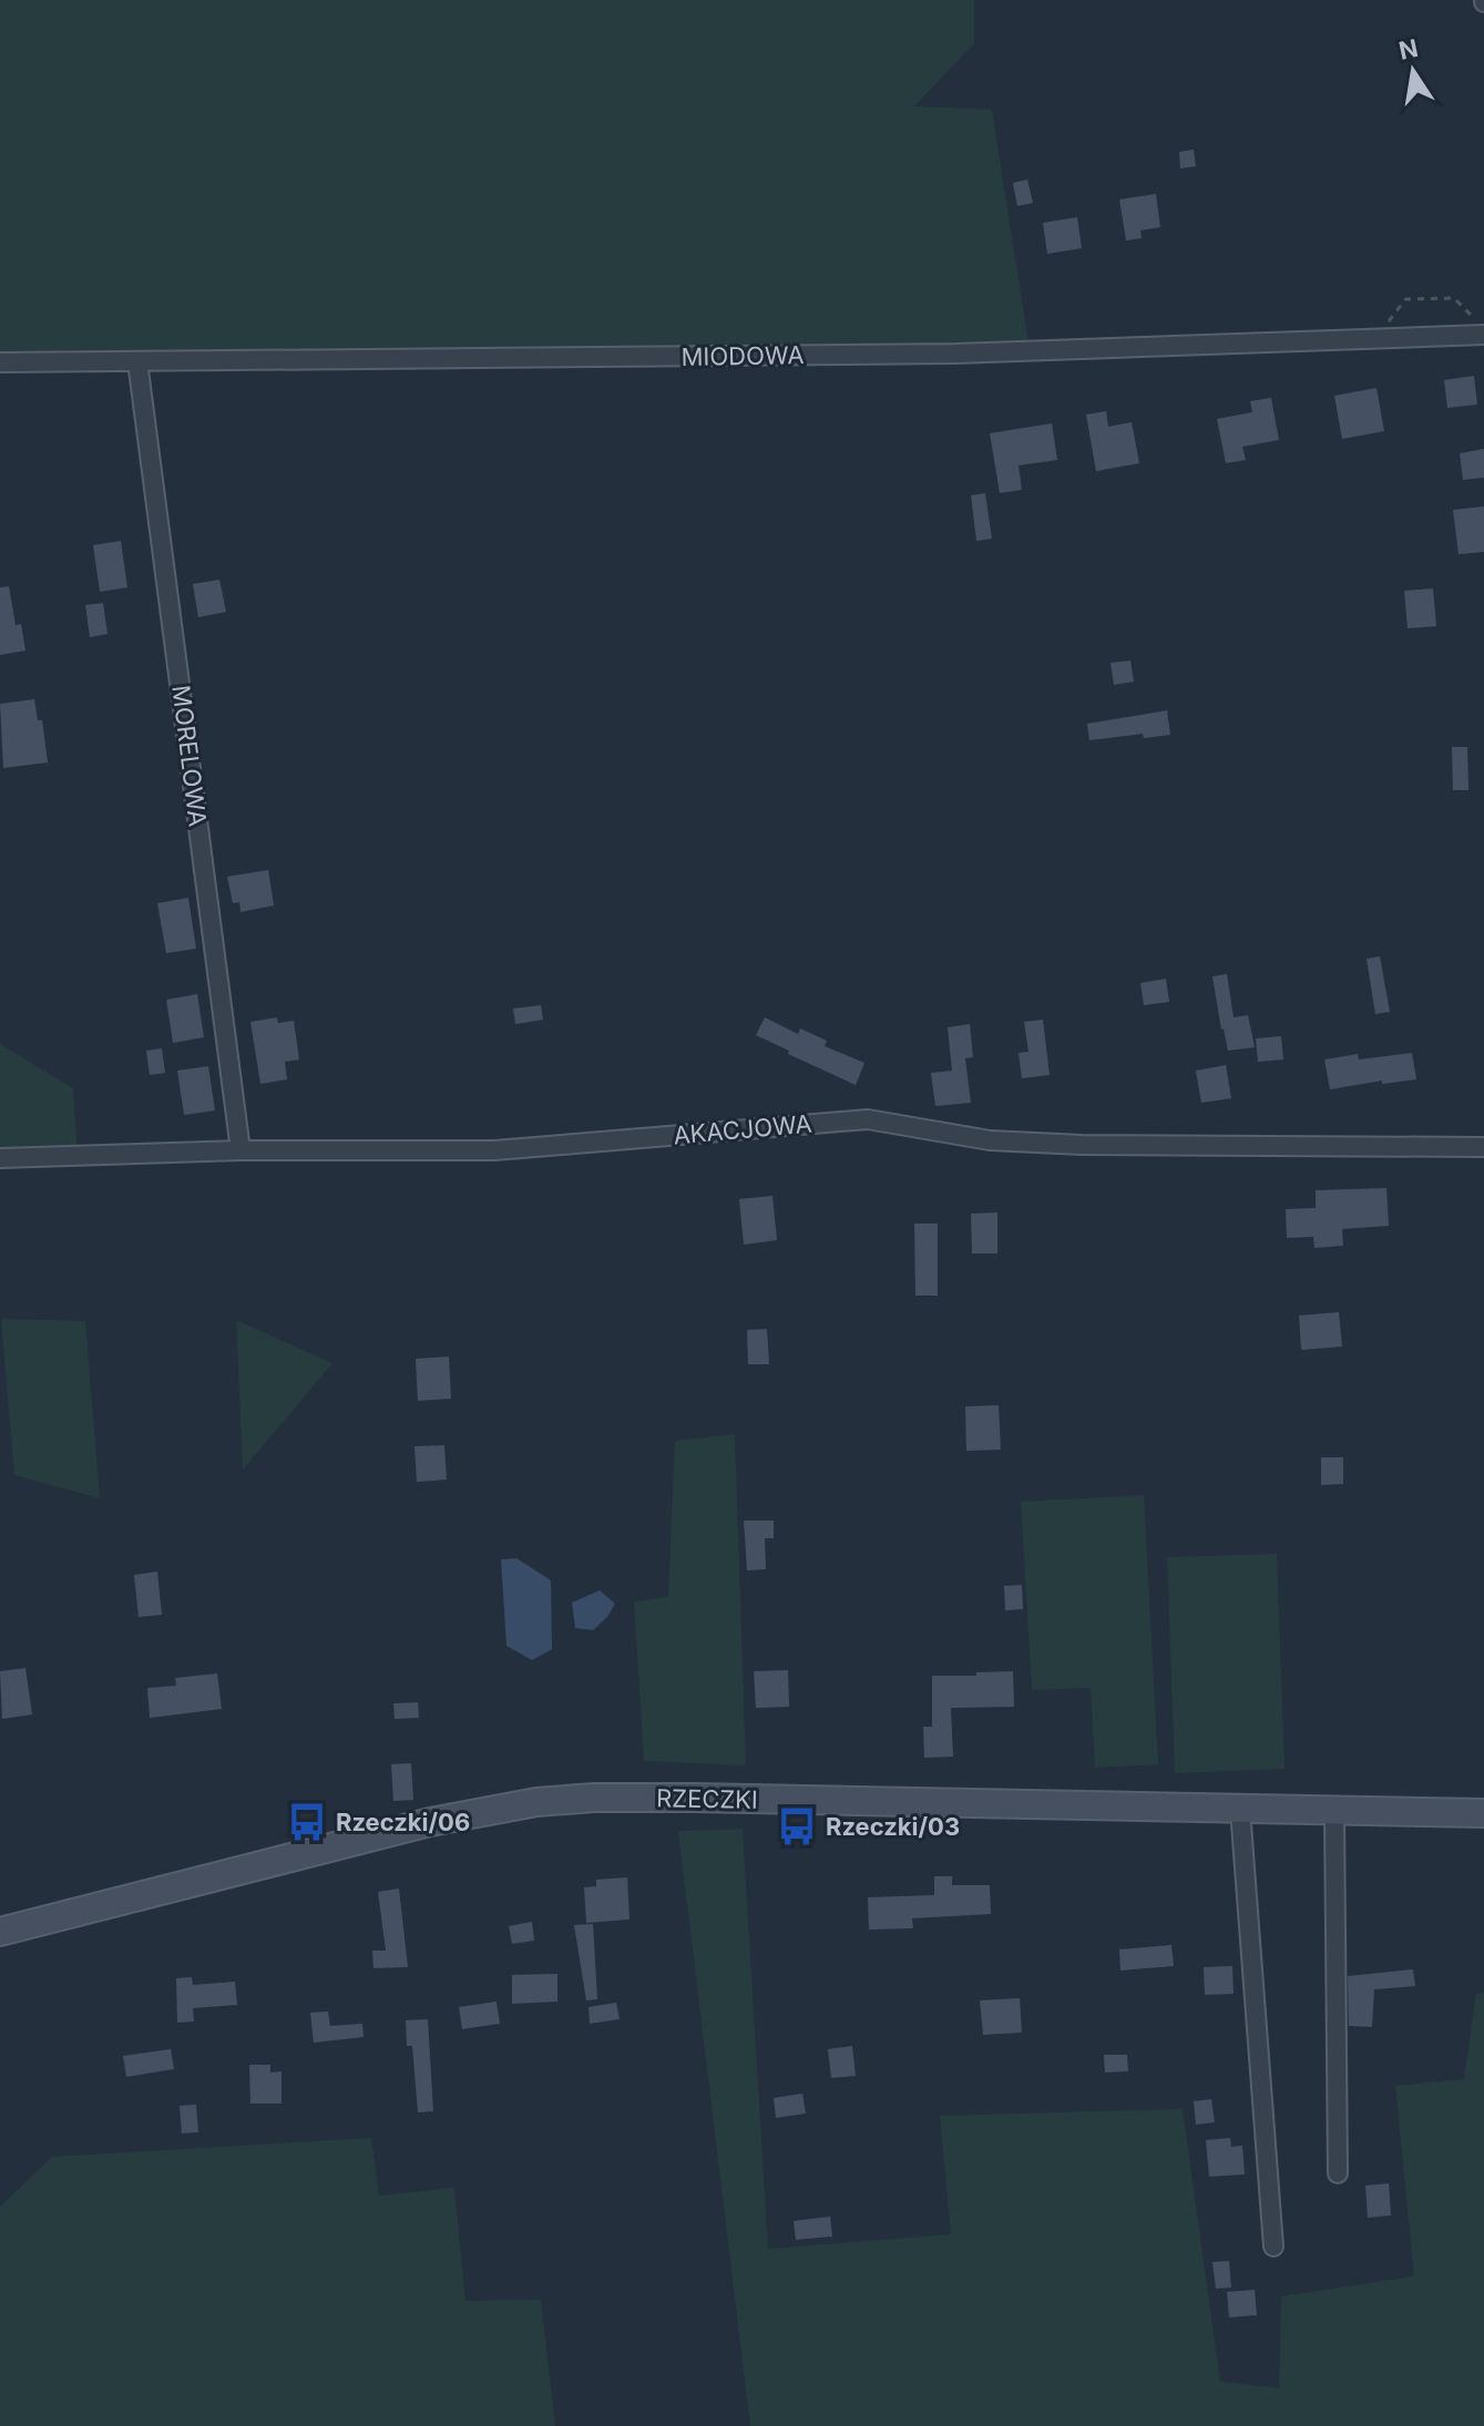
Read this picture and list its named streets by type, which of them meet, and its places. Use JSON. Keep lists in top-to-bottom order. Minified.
{"streets":{"main road":["RZECZKI"],"street":["MIODOWA","MORELOWA","AKACJOWA"]},"crossings":[["MIODOWA","MORELOWA"],["MORELOWA","AKACJOWA"]],"places":{"bus stop":["Rzeczki/06","Rzeczki/03"]},"north":"top"}
